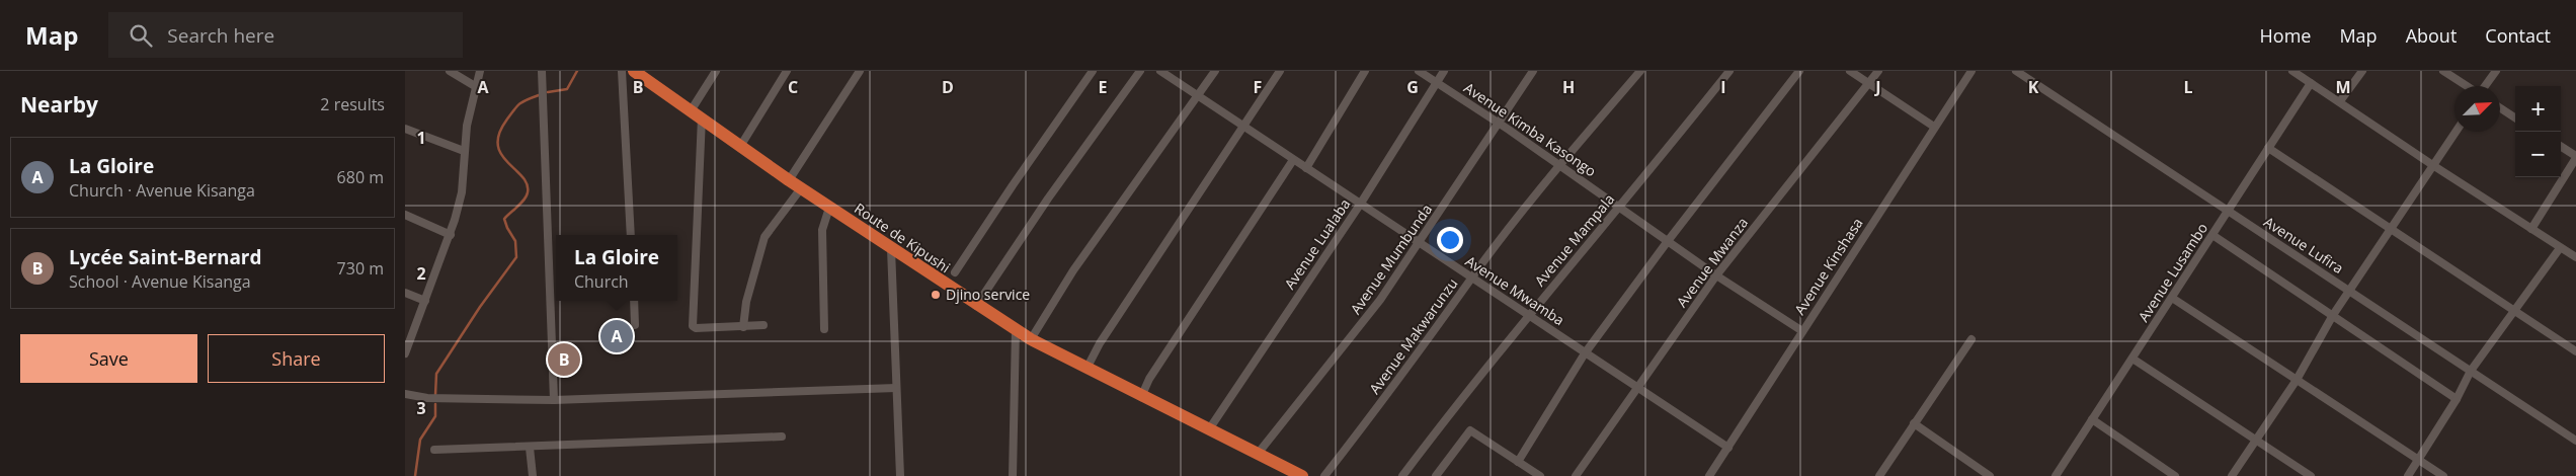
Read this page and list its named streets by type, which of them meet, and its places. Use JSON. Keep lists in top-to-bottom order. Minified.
{"streets":{"highway":["Route de Kipushi"],"street":["Avenue Kimba Kasongo","Avenue Mampala","Avenue Lualaba","Avenue Lufira","Avenue Mumbunda","Avenue Mwanza","Avenue Kinshasa","Avenue Lusambo","Avenue Mwamba","Avenue Makwarunzu"]},"crossings":[["Avenue Kimba Kasongo","Avenue Mampala"],["Avenue Kimba Kasongo","Avenue Lualaba"],["Avenue Kimba Kasongo","Avenue Mumbunda"],["Avenue Kimba Kasongo","Avenue Mwanza"],["Avenue Kimba Kasongo","Avenue Kinshasa"],["Avenue Kimba Kasongo","Avenue Makwarunzu"],["Route de Kipushi","Avenue Lualaba"],["Route de Kipushi","Avenue Mumbunda"],["Avenue Mampala","Avenue Mwamba"],["Avenue Lualaba","Avenue Mwamba"],["Avenue Lufira","Avenue Lusambo"],["Avenue Mumbunda","Avenue Mwamba"],["Avenue Mwanza","Avenue Mwamba"],["Avenue Kinshasa","Avenue Mwamba"],["Avenue Mwamba","Avenue Makwarunzu"]],"places":["Djino service"],"north":"top right","page":{"header":"Map","search":"Search here","nav":["Home","Map","About","Contact"],"heading":["Nearby","2 results"],"map_buttons":["+","−"],"list":[{"mark":"A","name":"La Gloire","note":"Church · Avenue Kisanga","value":"680 m"},{"mark":"B","name":"Lycée Saint-Bernard","note":"School · Avenue Kisanga","value":"730 m"}],"popup":["La Gloire","Church"],"pins":["A","B"],"buttons":["Save","Share"]},"grid":{"columns":["A","B","C","D","E","F","G","H","I","J","K","L","M"],"rows":["1","2","3"]}}
